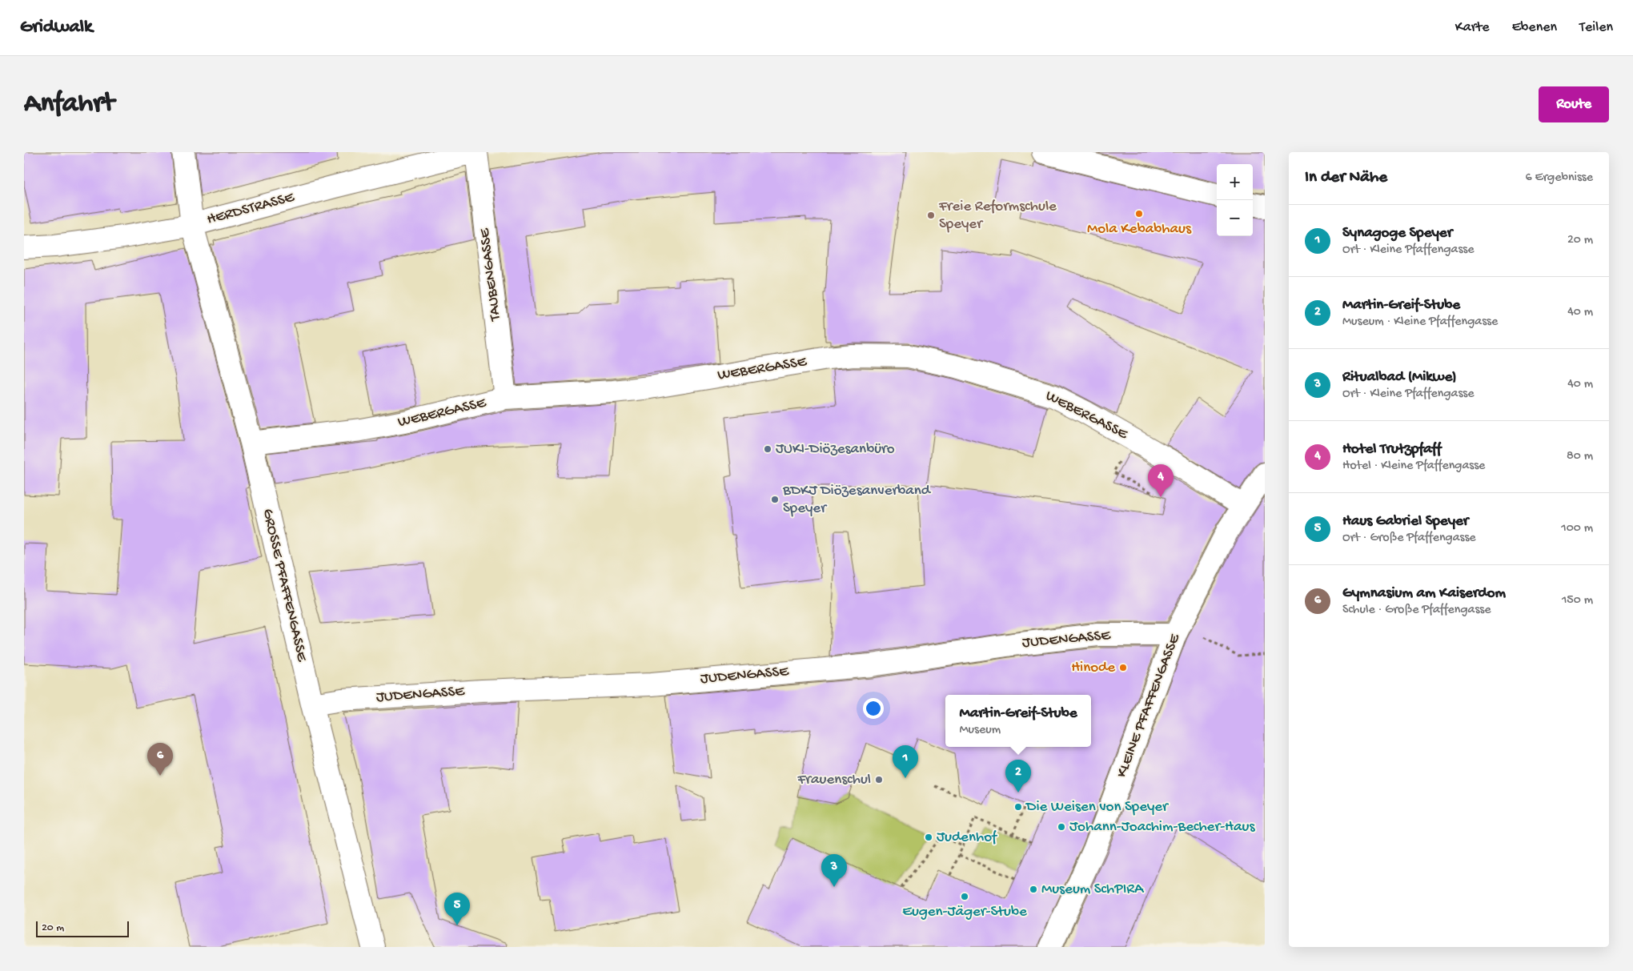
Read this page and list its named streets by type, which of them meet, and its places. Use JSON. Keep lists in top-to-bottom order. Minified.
{"streets":{"street":["HERDSTRASSE","TAUBENGASSE","WEBERGASSE","GROSSE PFAFFENGASSE","JUDENGASSE","KLEINE PFAFFENGASSE"]},"crossings":[["HERDSTRASSE","TAUBENGASSE"],["HERDSTRASSE","GROSSE PFAFFENGASSE"],["TAUBENGASSE","WEBERGASSE"],["WEBERGASSE","GROSSE PFAFFENGASSE"],["WEBERGASSE","KLEINE PFAFFENGASSE"],["GROSSE PFAFFENGASSE","JUDENGASSE"],["JUDENGASSE","KLEINE PFAFFENGASSE"]],"places":["Mola Kebabhaus","Freie Reformschule Speyer","JUKI-Diözesanbüro","BDKJ Diözesanverband Speyer","Hinode","Frauenschul","Die Weisen von Speyer","Johann-Joachim-Becher-Haus","Judenhof","Museum SchPIRA","Eugen-Jäger-Stube"],"scale_bar":"20 m","page":{"header":"Gridwalk","nav":["Karte","Ebenen","Teilen"],"buttons":"Route","title":"Anfahrt","heading":["In der Nähe","6 Ergebnisse"],"map_buttons":["+","−"],"list":[{"mark":"1","name":"Synagoge Speyer","note":"Ort · Kleine Pfaffengasse","value":"20 m"},{"mark":"2","name":"Martin-Greif-Stube","note":"Museum · Kleine Pfaffengasse","value":"40 m"},{"mark":"3","name":"Ritualbad (Mikwe)","note":"Ort · Kleine Pfaffengasse","value":"40 m"},{"mark":"4","name":"Hotel Trutzpfaff","note":"Hotel · Kleine Pfaffengasse","value":"80 m"},{"mark":"5","name":"Haus Gabriel Speyer","note":"Ort · Große Pfaffengasse","value":"100 m"},{"mark":"6","name":"Gymnasium am Kaiserdom","note":"Schule · Große Pfaffengasse","value":"150 m"}],"pins":["4","6","1","2","3","5"],"popup":["Martin-Greif-Stube","Museum"],"scale":"20 m"}}
